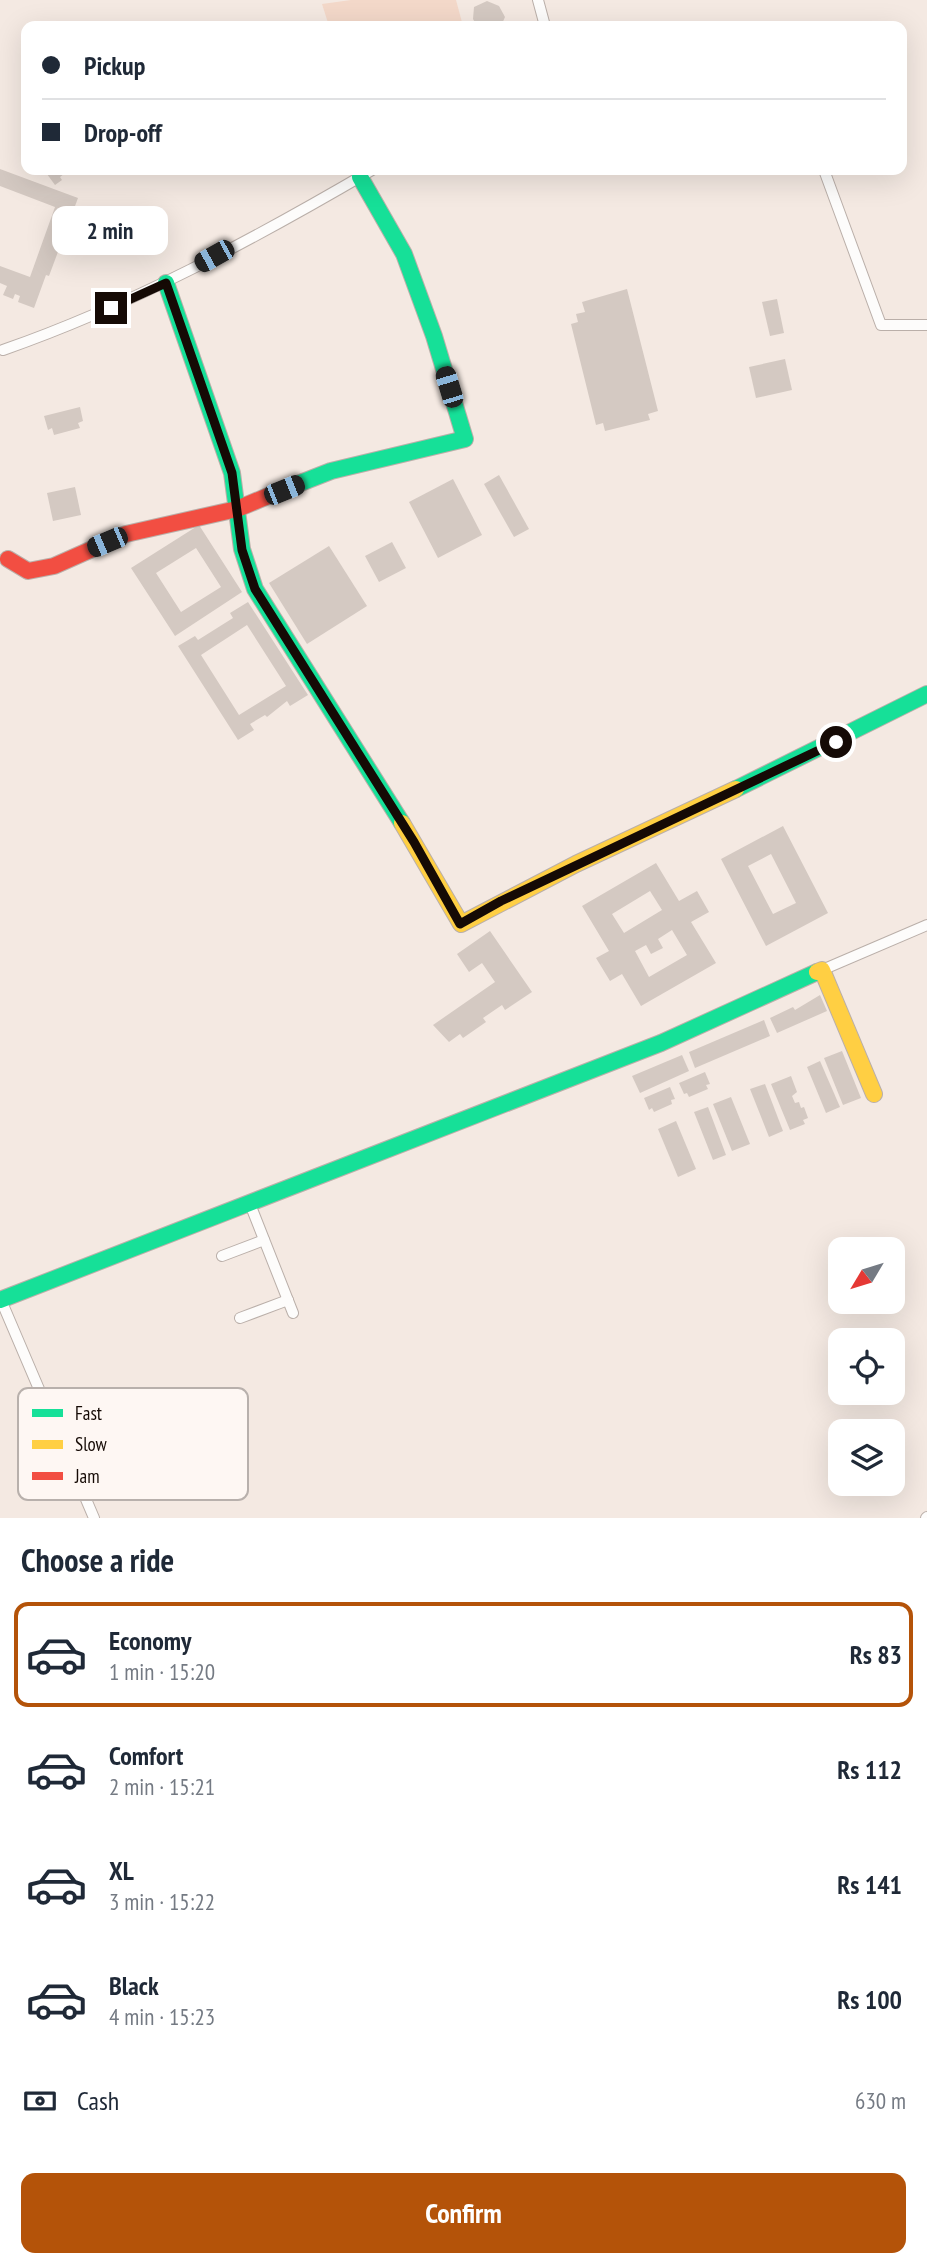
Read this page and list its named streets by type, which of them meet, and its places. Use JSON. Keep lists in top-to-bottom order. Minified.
{"legend":["Fast","Slow","Jam"],"north":"bottom left","page":{"banner":["Pickup","Drop-off"],"bubble":"2 min","heading":"Choose a ride","list":[{"name":"Economy","note":"1 min · 15:20","value":"Rs 83"},{"name":"Comfort","note":"2 min · 15:21","value":"Rs 112"},{"name":"XL","note":"3 min · 15:22","value":"Rs 141"},{"name":"Black","note":"4 min · 15:23","value":"Rs 100"}],"pay":["Cash","630 m"],"buttons":"Confirm"}}
